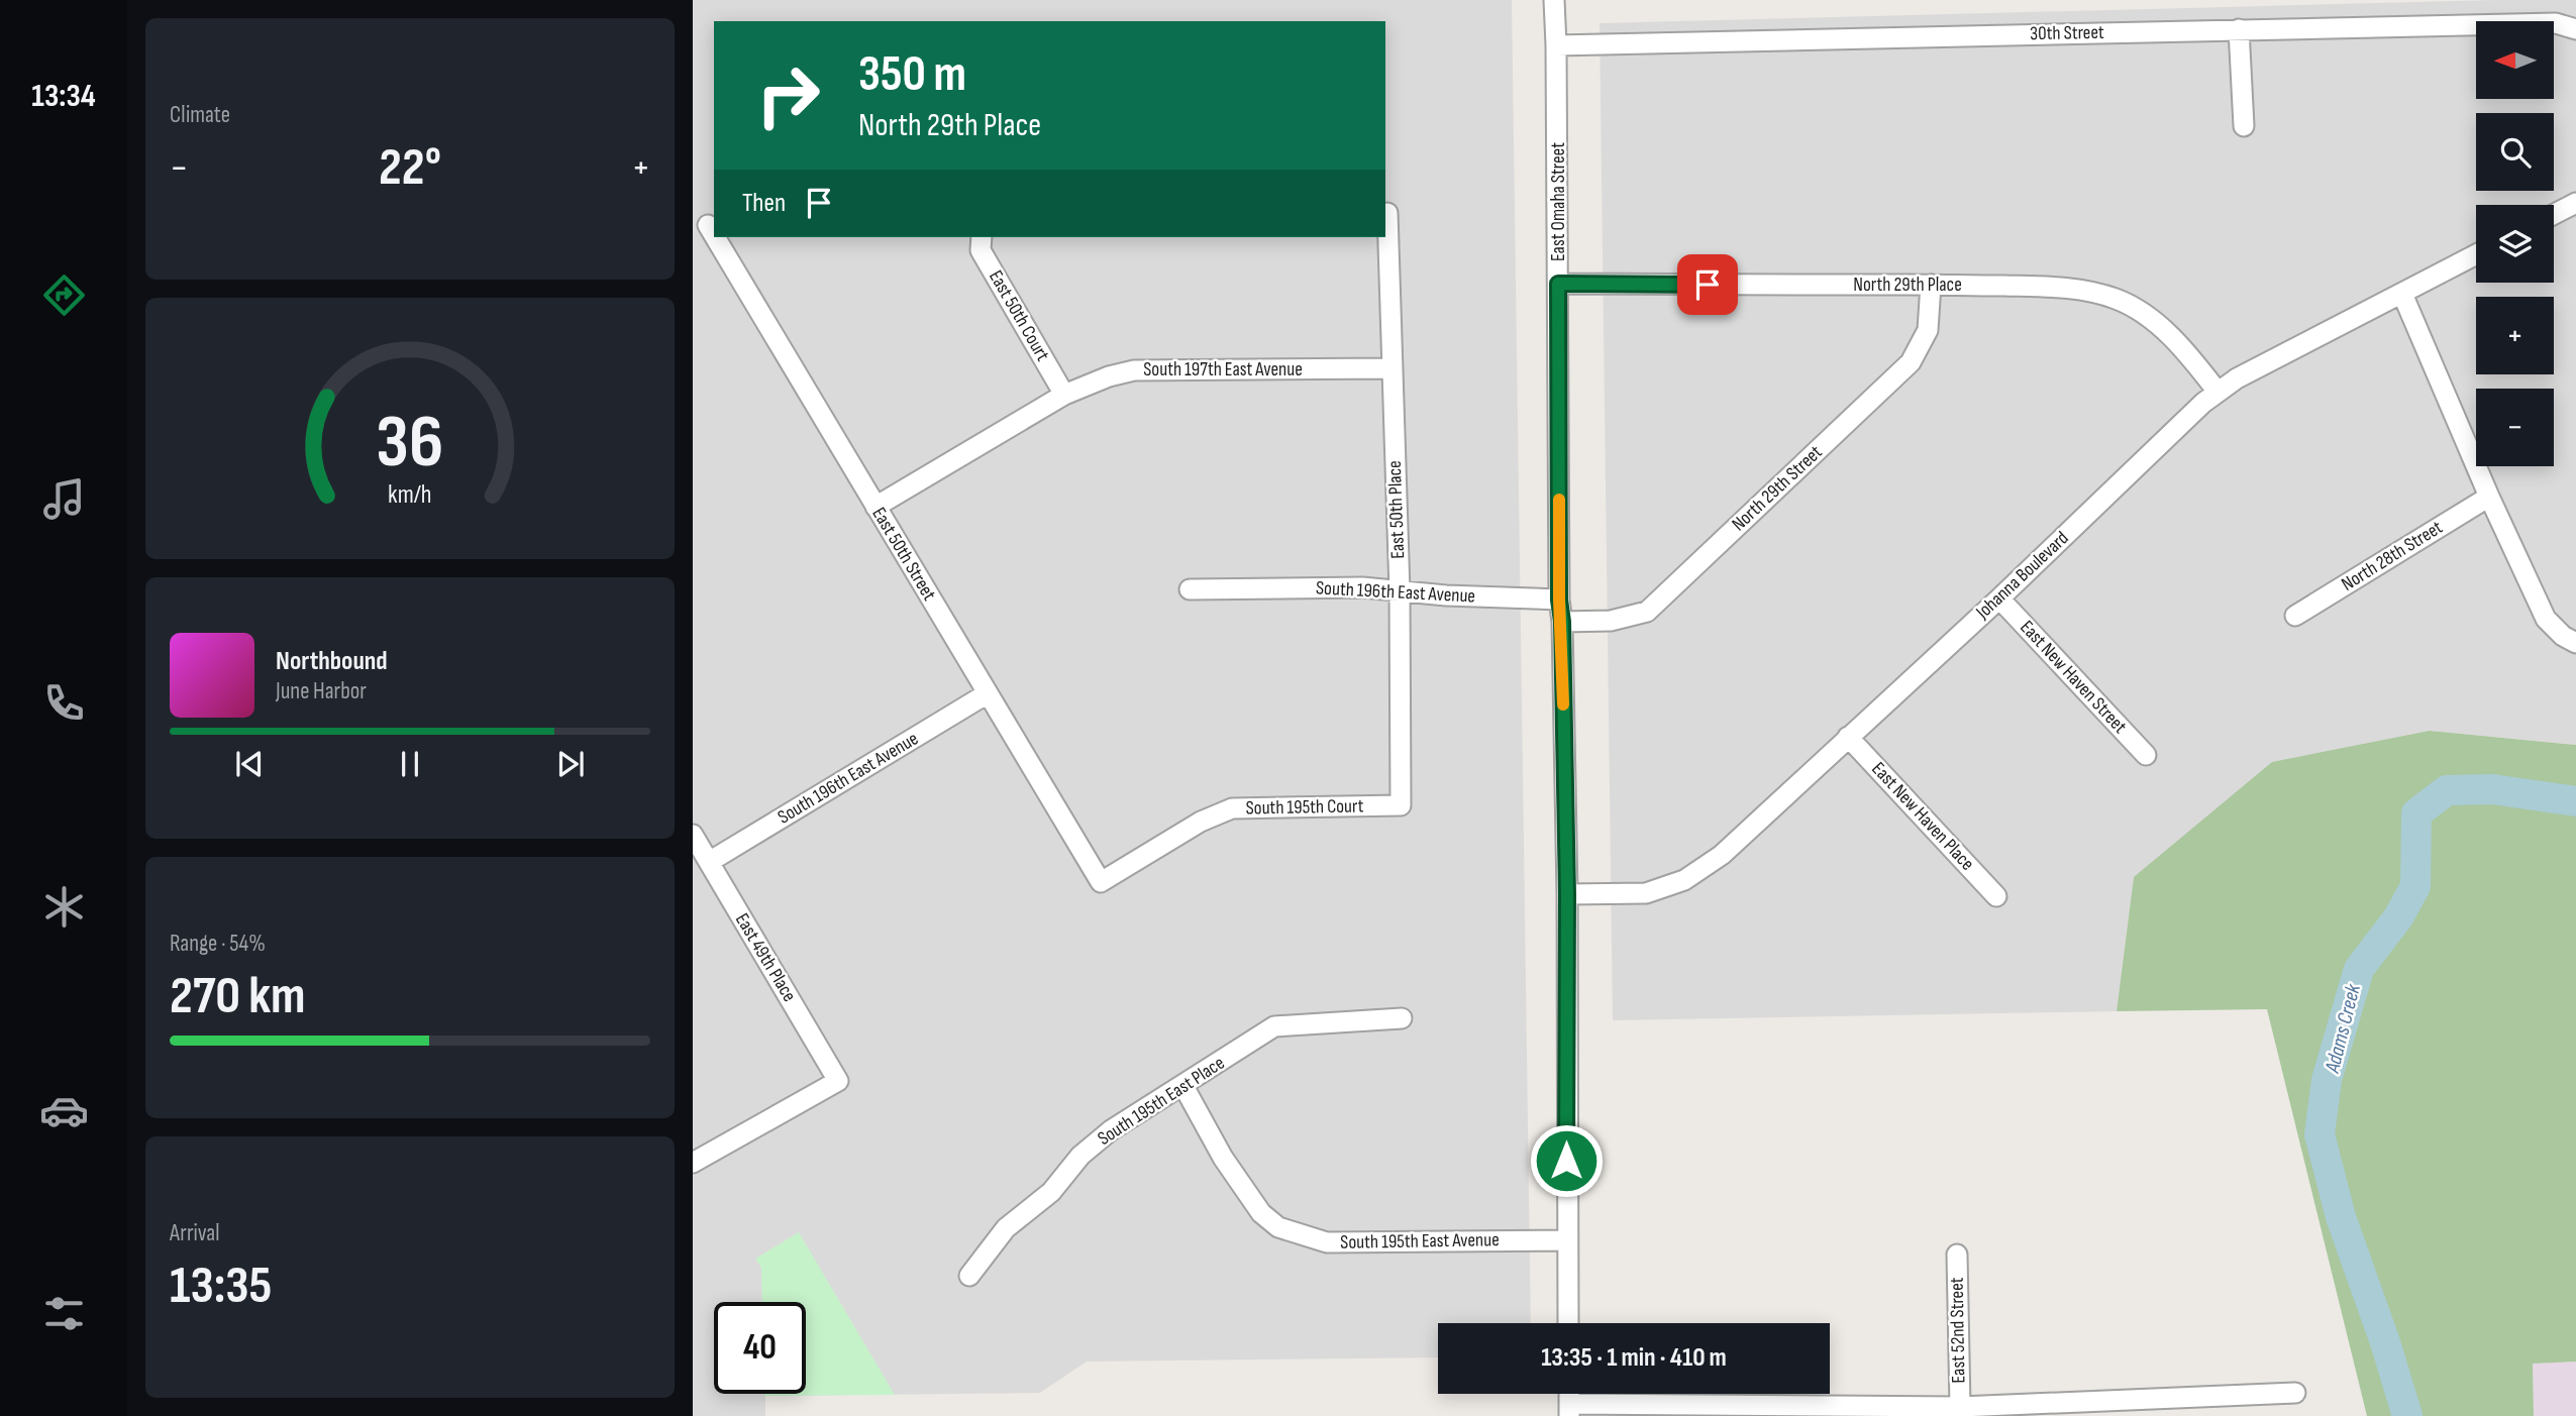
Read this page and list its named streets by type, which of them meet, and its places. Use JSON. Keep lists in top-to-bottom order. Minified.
{"streets":{"street":["30th Street","East Omaha Street","North 29th Place","East 50th Court","South 197th East Avenue","North 29th Street","East 50th Place","East 50th Street","North 28th Street","Johanna Boulevard","South 196th East Avenue","East New Haven Street","South 195th Court","East New Haven Place","East 49th Place","South 195th East Place","South 195th East Avenue","East 52nd Street"]},"crossings":[["30th Street","East Omaha Street"],["East Omaha Street","North 29th Place"],["East Omaha Street","North 29th Street"],["East Omaha Street","Johanna Boulevard"],["East Omaha Street","South 196th East Avenue"],["East Omaha Street","South 195th East Avenue"],["North 29th Place","North 29th Street"],["North 29th Place","Johanna Boulevard"],["East 50th Court","South 197th East Avenue"],["South 197th East Avenue","East 50th Place"],["South 197th East Avenue","East 50th Street"],["East 50th Place","South 196th East Avenue"],["East 50th Place","South 195th Court"],["East 50th Street","South 196th East Avenue"],["East 50th Street","South 195th Court"],["Johanna Boulevard","East New Haven Street"],["Johanna Boulevard","East New Haven Place"],["South 196th East Avenue","East 49th Place"],["South 195th East Place","South 195th East Avenue"]],"water":["Adams Creek"],"north":"left","page":{"tabs":"13:34","tile":["Climate",["Range · 54%","270 km"],["Arrival","13:35"]],"map_buttons":["+","−"],"turn":["350 m","North 29th Place"],"heat":["−","22°","+"],"then":"Then","song":["Northbound","June Harbor"],"limit":"40","trip":"13:35 · 1 min · 410 m","gauge":["36","km/h"]}}
